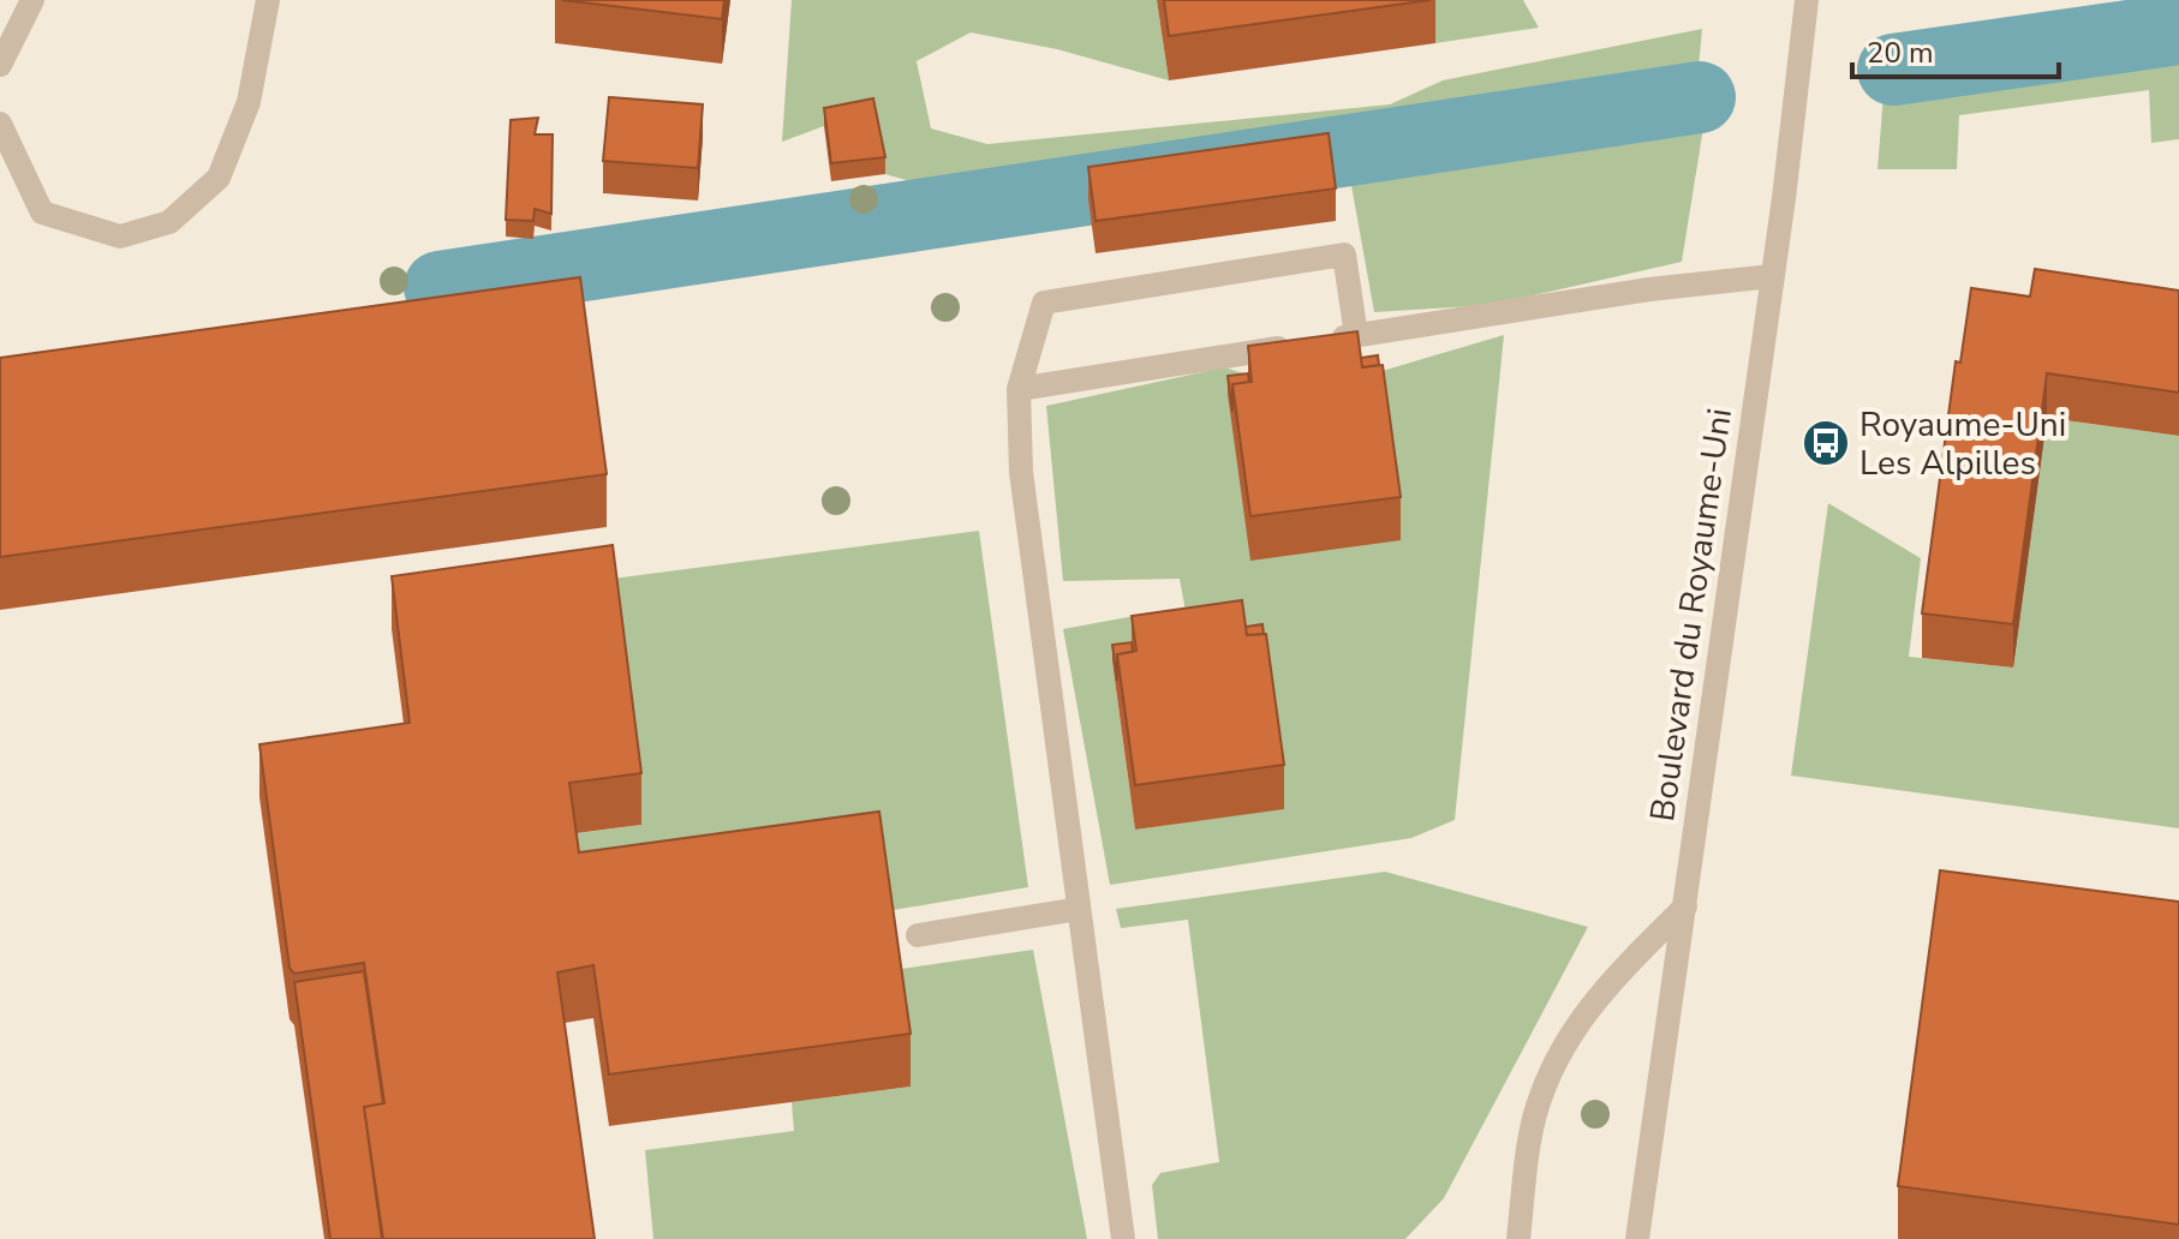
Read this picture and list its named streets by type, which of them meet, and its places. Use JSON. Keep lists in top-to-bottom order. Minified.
{"streets":{"street":["Boulevard du Royaume-Uni"]},"places":{"bus stop":["Royaume-Uni Les Alpilles"]},"scale_bar":"20 m"}
